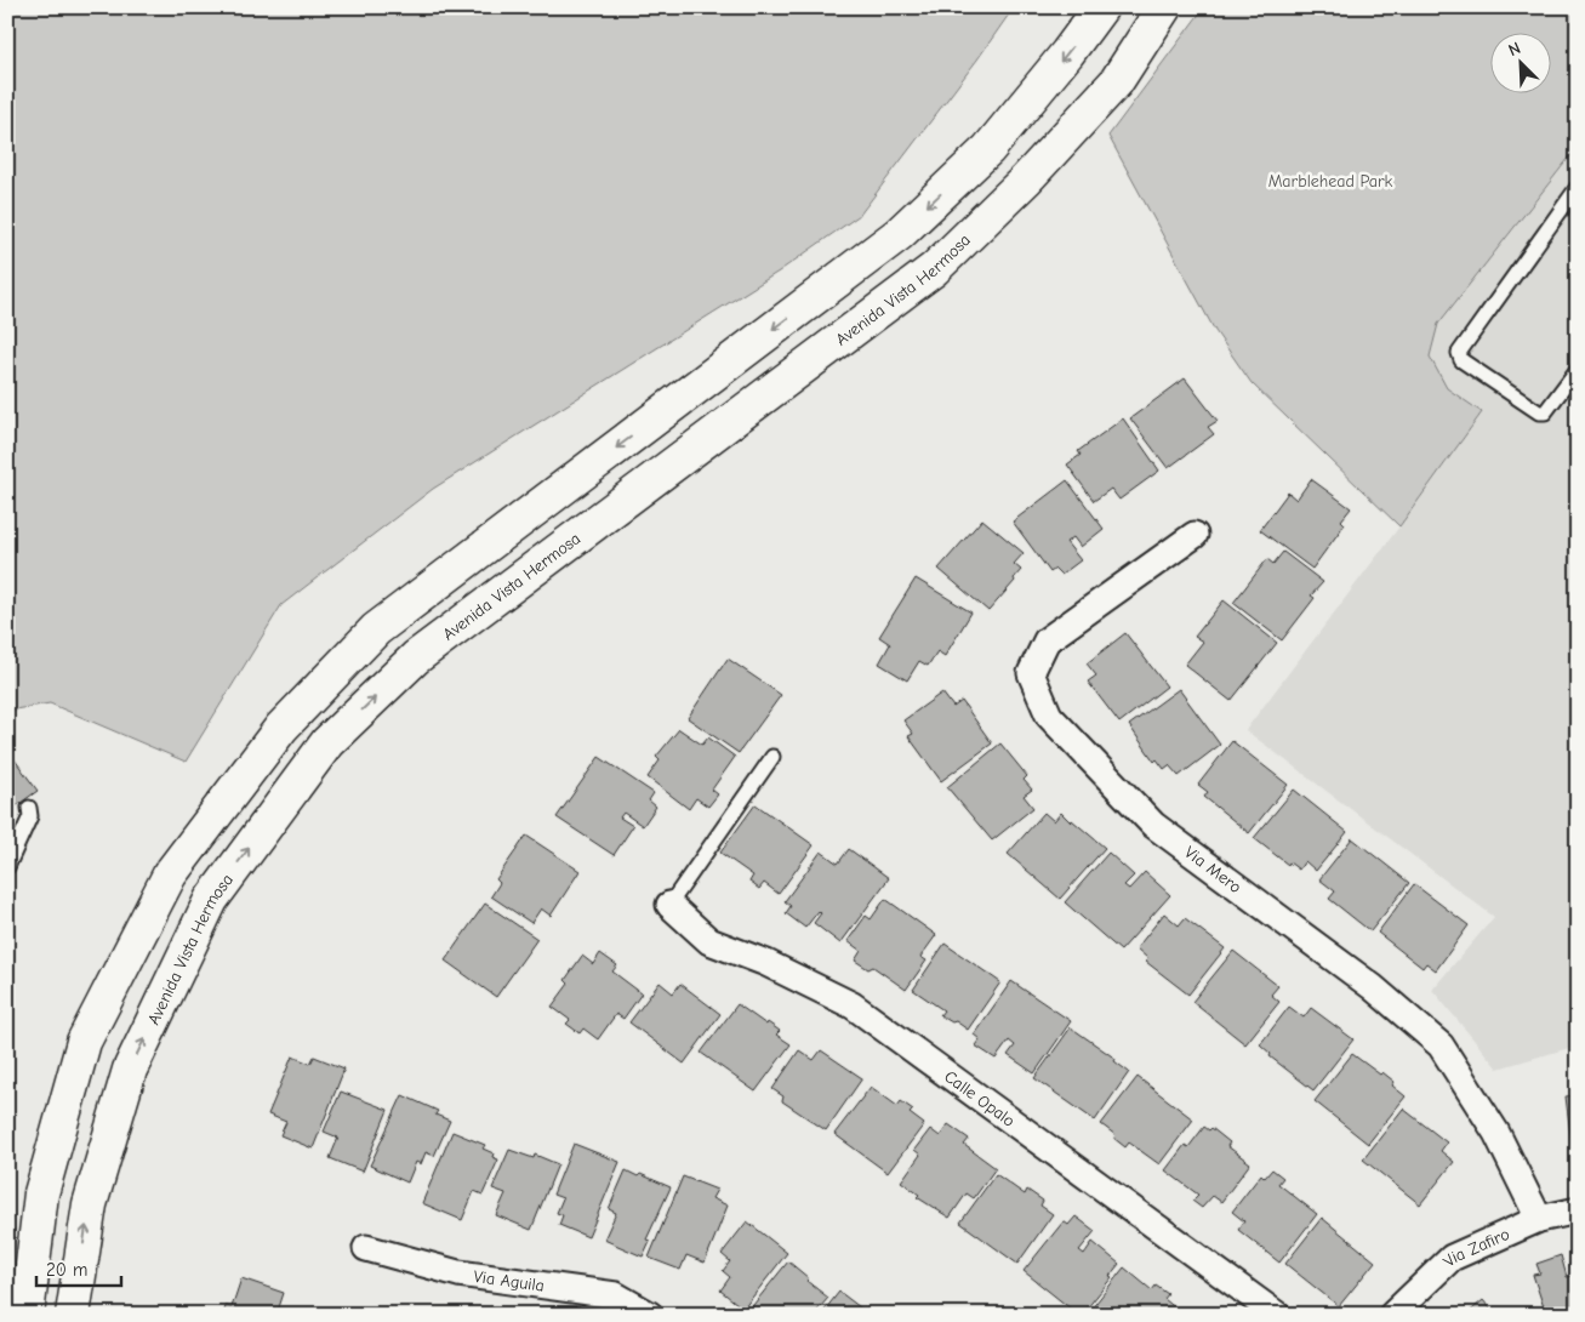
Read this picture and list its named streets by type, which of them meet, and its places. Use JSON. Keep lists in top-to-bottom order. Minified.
{"streets":{"main road":["Avenida Vista Hermosa"],"street":["Via Mero","Calle Opalo","Via Zafiro","Via Aguila"]},"crossings":[["Via Mero","Via Zafiro"]],"parks":["Marblehead Park"],"scale_bar":"20 m","north":"top left"}
